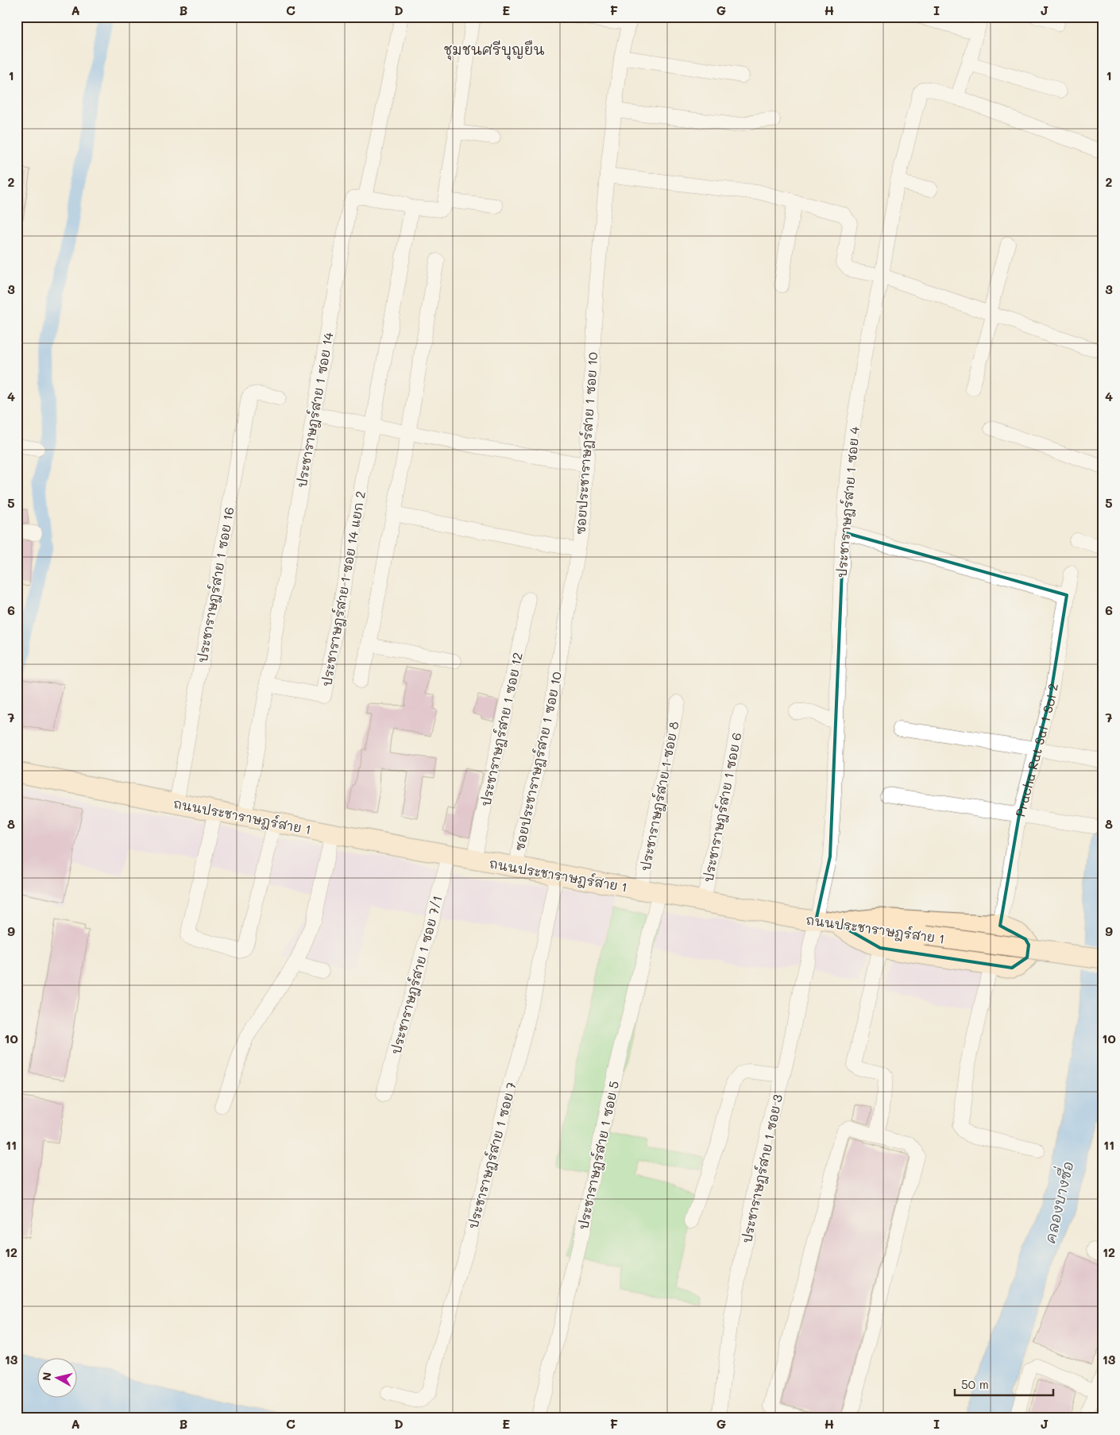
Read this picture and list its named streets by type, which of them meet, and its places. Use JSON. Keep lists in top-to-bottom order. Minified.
{"streets":{"main road":["ถนนประชาราษฎร์สาย 1"],"street":["ประชาราษฎร์สาย 1 ซอย 14","ซอยประชาราษฎร์สาย 1 ซอย 10","ประชาราษฎร์สาย 1 ซอย 4","ประชาราษฎร์สาย 1 ซอย 16","ประชาราษฎร์สาย 1 ซอย 14 แยก 2","ประชาราษฎร์สาย 1 ซอย 12","Pracha Rat Sai 1 Soi 2","ประชาราษฎร์สาย 1 ซอย 8","ประชาราษฎร์สาย 1 ซอย 6","ประชาราษฎร์สาย 1 ซอย 7/1","ประชาราษฎร์สาย 1 ซอย 7","ประชาราษฎร์สาย 1 ซอย 5","ประชาราษฎร์สาย 1 ซอย 3"]},"crossings":[["ประชาราษฎร์สาย 1 ซอย 14","ประชาราษฎร์สาย 1 ซอย 14 แยก 2"],["ประชาราษฎร์สาย 1 ซอย 14","ถนนประชาราษฎร์สาย 1"],["ซอยประชาราษฎร์สาย 1 ซอย 10","ถนนประชาราษฎร์สาย 1"],["ประชาราษฎร์สาย 1 ซอย 4","ถนนประชาราษฎร์สาย 1"],["ประชาราษฎร์สาย 1 ซอย 4","ประชาราษฎร์สาย 1 ซอย 3"],["ประชาราษฎร์สาย 1 ซอย 16","ถนนประชาราษฎร์สาย 1"],["ประชาราษฎร์สาย 1 ซอย 12","ถนนประชาราษฎร์สาย 1"],["ประชาราษฎร์สาย 1 ซอย 8","ถนนประชาราษฎร์สาย 1"],["ประชาราษฎร์สาย 1 ซอย 8","ประชาราษฎร์สาย 1 ซอย 5"],["ประชาราษฎร์สาย 1 ซอย 6","ถนนประชาราษฎร์สาย 1"],["ถนนประชาราษฎร์สาย 1","ประชาราษฎร์สาย 1 ซอย 7/1"],["ถนนประชาราษฎร์สาย 1","ประชาราษฎร์สาย 1 ซอย 7"],["ถนนประชาราษฎร์สาย 1","ประชาราษฎร์สาย 1 ซอย 5"],["ถนนประชาราษฎร์สาย 1","ประชาราษฎร์สาย 1 ซอย 3"]],"districts":["ชุมชนศรีบุญยืน"],"water":["คลองบางซื่อ"],"scale_bar":"50 m","north":"left","grid":{"columns":["A","B","C","D","E","F","G","H","I","J"],"rows":["1","2","3","4","5","6","7","8","9","10","11","12","13"]}}
